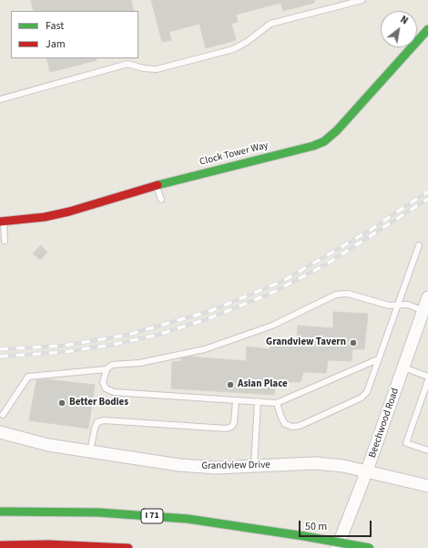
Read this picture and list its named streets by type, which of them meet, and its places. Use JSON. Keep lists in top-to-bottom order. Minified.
{"streets":{"main road":["Clock Tower Way","I 71"],"street":["Beechwood Road","Grandview Drive"]},"crossings":[["Beechwood Road","Grandview Drive"]],"places":["Grandview Tavern","Asian Place","Better Bodies"],"legend":["Fast","Jam"],"scale_bar":"50 m","north":"top right"}
